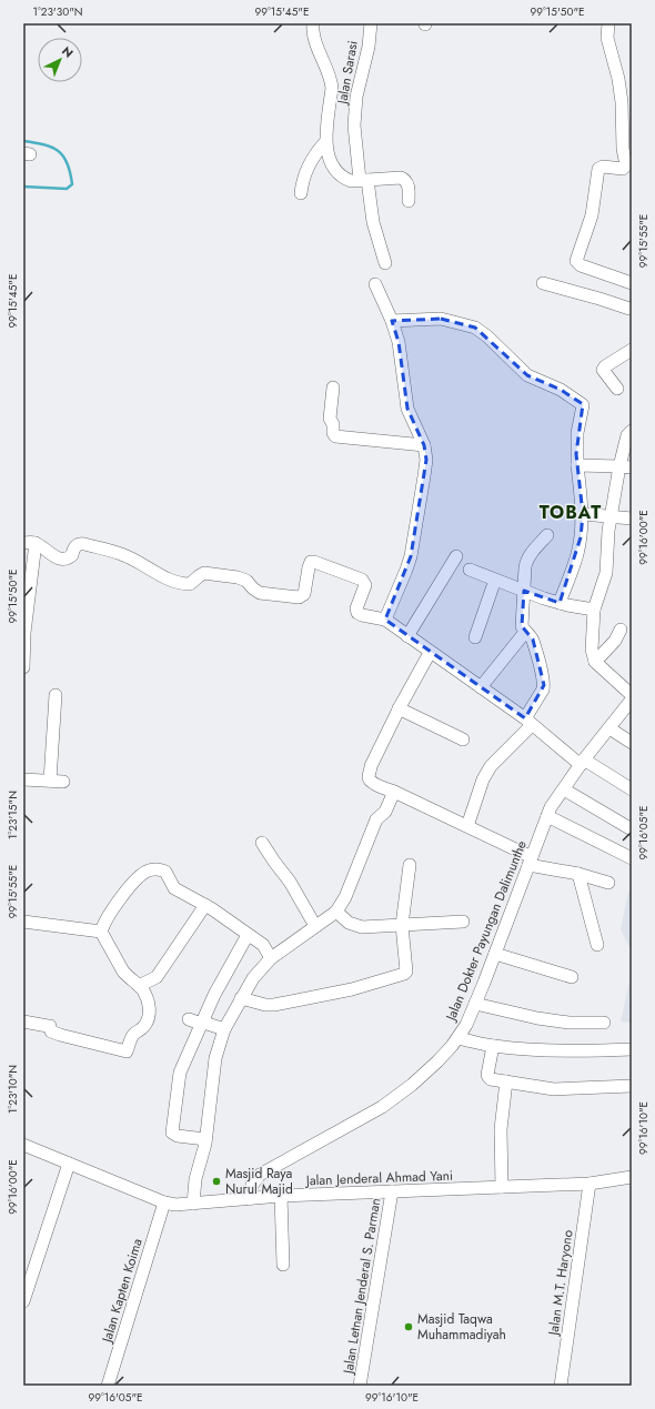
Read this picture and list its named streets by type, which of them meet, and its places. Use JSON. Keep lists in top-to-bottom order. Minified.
{"streets":{"street":["Jalan Sarasi","Jalan Dokter Payungan Dalimunthe","Jalan Jenderal Ahmad Yani","Jalan M.T. Haryono","Jalan Letnan Jenderal S. Parman","Jalan Kapten Koima"]},"crossings":[["Jalan Dokter Payungan Dalimunthe","Jalan Jenderal Ahmad Yani"],["Jalan Jenderal Ahmad Yani","Jalan M.T. Haryono"],["Jalan Jenderal Ahmad Yani","Jalan Letnan Jenderal S. Parman"],["Jalan Jenderal Ahmad Yani","Jalan Kapten Koima"]],"districts":["TOBAT"],"places":["Masjid Raya Nurul Majid","Masjid Taqwa Muhammadiyah"],"north":"top right","coordinates":["1°23'30\"N","99°15'45\"E","99°15'50\"E","99°15'55\"E","99°16'00\"E","1°23'15\"N","99°16'05\"E","1°23'10\"N","99°16'10\"E"]}
